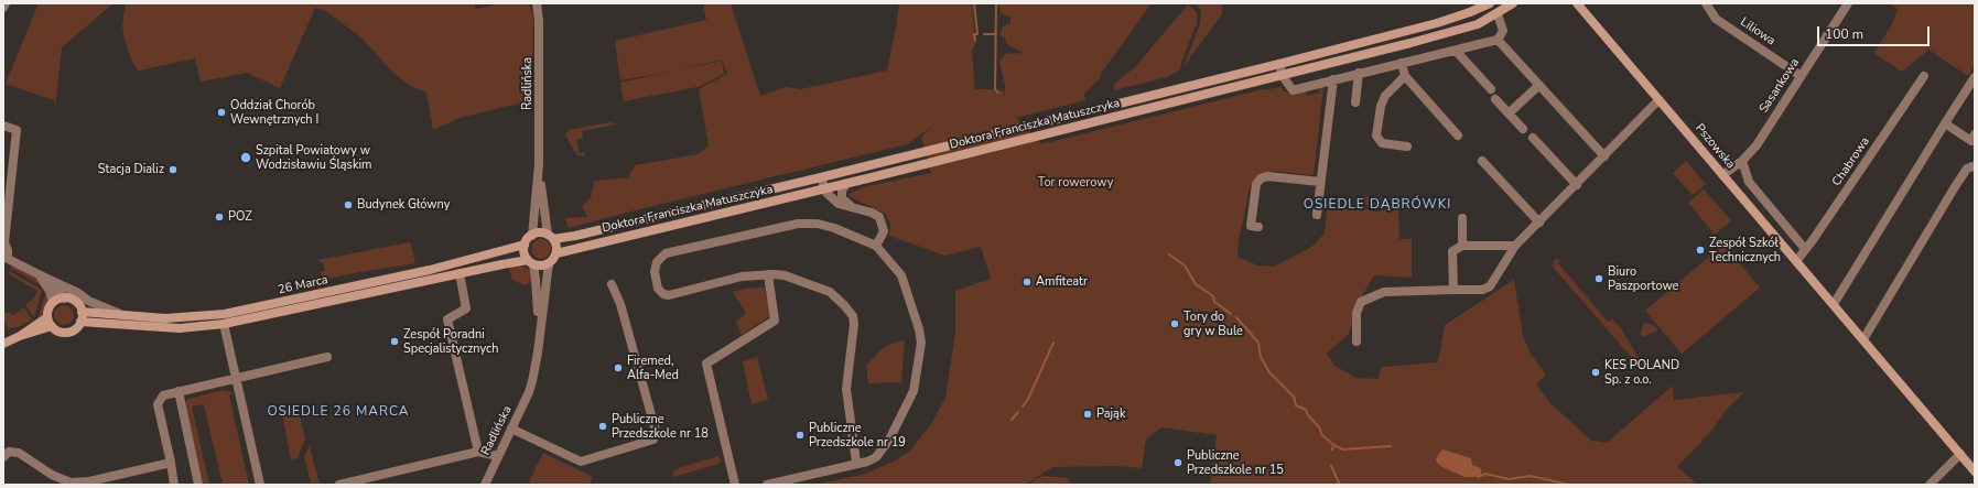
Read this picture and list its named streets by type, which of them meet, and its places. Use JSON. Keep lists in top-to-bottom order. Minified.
{"streets":{"main road":["Doktora Franciszka Matuszczyka","Pszowska","26 Marca"],"street":["Liliowa","Radlińska","Sasankowa","Chabrowa"]},"crossings":[["Liliowa","Sasankowa"],["Radlińska","Doktora Franciszka Matuszczyka"],["Radlińska","26 Marca"],["Sasankowa","Pszowska"],["Doktora Franciszka Matuszczyka","26 Marca"],["Pszowska","Chabrowa"]],"districts":["OSIEDLE DĄBRÓWKI","OSIEDLE 26 MARCA"],"parks":["Tor rowerowy"],"places":["Oddział Chorób Wewnętrznych I","Szpital Powiatowy w Wodzisławiu Śląskim","Stacja Dializ","Budynek Główny","POZ","Zespół Szkół Technicznych","Biuro Paszportowe","Amfiteatr","Tory do gry w Bule","Zespół Poradni Specjalistycznych","Firemed, Alfa-Med","KES POLAND Sp. z o.o.","Pająk","Publiczne Przedszkole nr 18","Publiczne Przedszkole nr 19","Publiczne Przedszkole nr 15"],"scale_bar":"100 m"}
